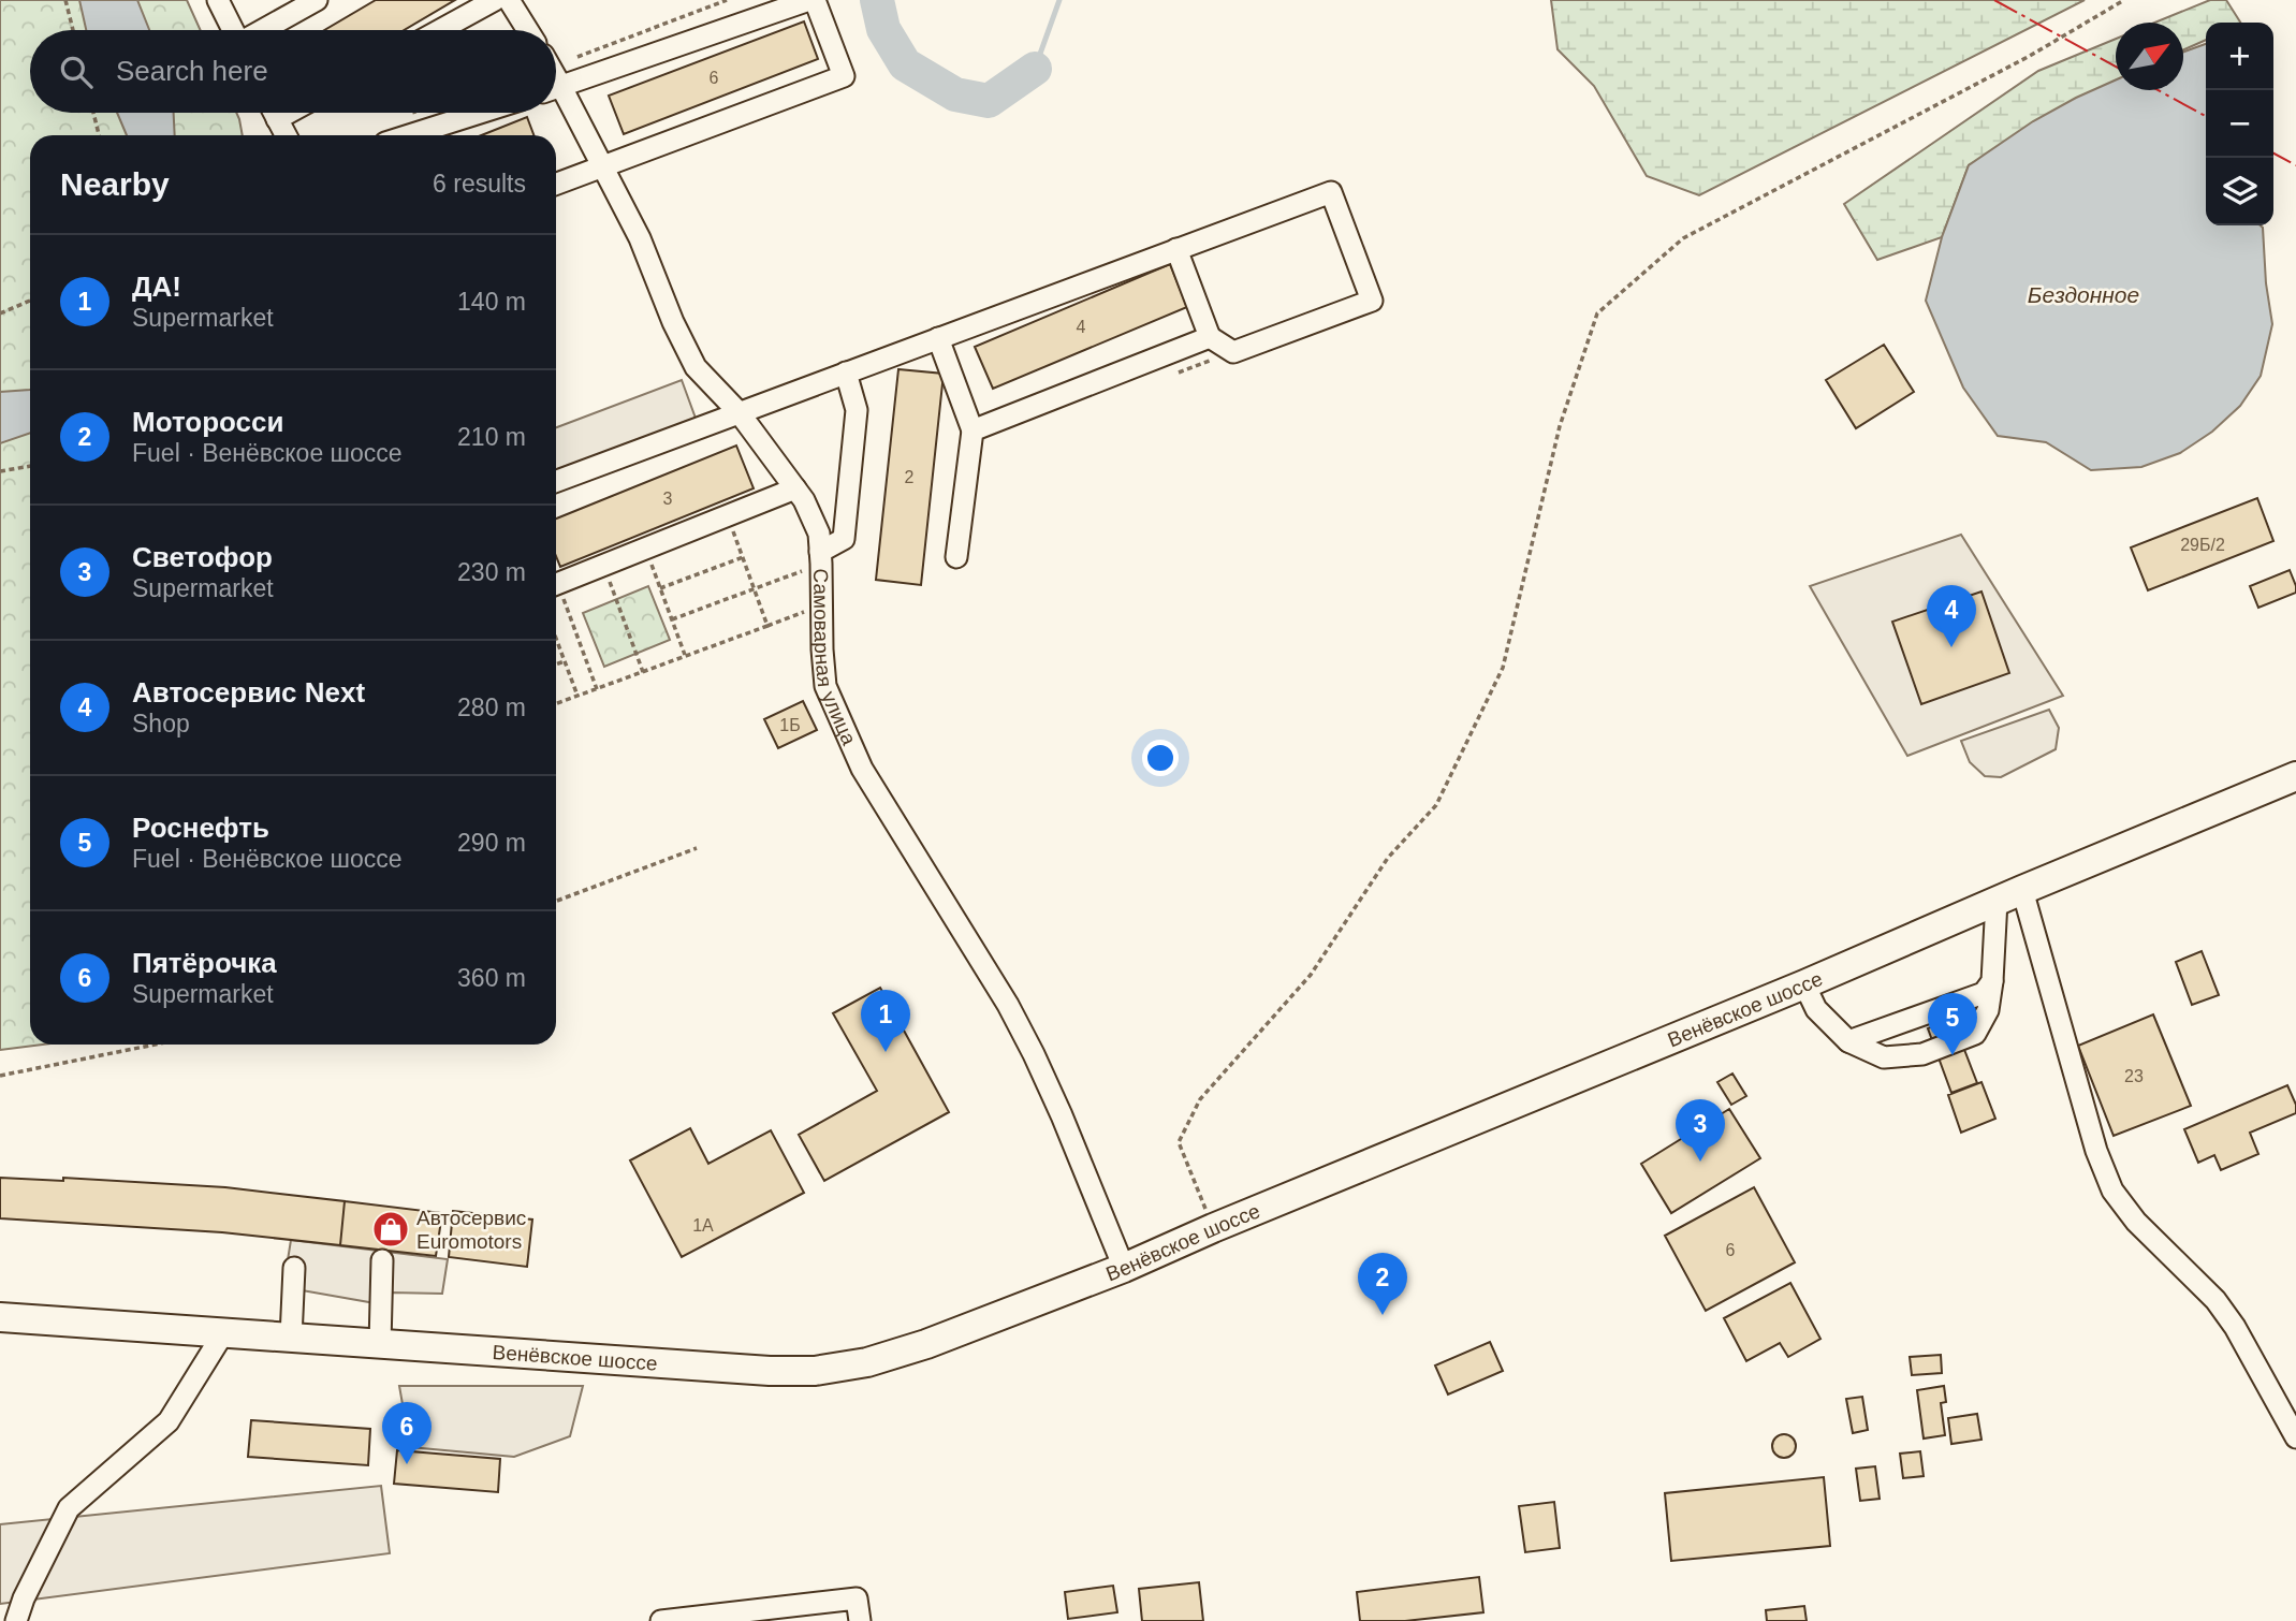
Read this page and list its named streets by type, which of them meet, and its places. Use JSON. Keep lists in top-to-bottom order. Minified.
{"streets":{"main road":["Венёвское шоссе"],"street":["Самоварная улица"]},"crossings":[["Самоварная улица","Венёвское шоссе"]],"water":["Бездонное"],"places":{"shop":["Автосервис Euromotors"]},"house_numbers":["6","4","2","3","29Б/2","1Б","23","1А","6"],"north":"top right","page":{"map_buttons":["+","−"],"search":"Search here","heading":["Nearby","6 results"],"list":[{"mark":"1","name":"ДА!","note":"Supermarket","value":"140 m"},{"mark":"2","name":"Моторосси","note":"Fuel · Венёвское шоссе","value":"210 m"},{"mark":"3","name":"Светофор","note":"Supermarket","value":"230 m"},{"mark":"4","name":"Автосервис Next","note":"Shop","value":"280 m"},{"mark":"5","name":"Роснефть","note":"Fuel · Венёвское шоссе","value":"290 m"},{"mark":"6","name":"Пятёрочка","note":"Supermarket","value":"360 m"}],"pins":["4","1","5","3","2","6"]}}
